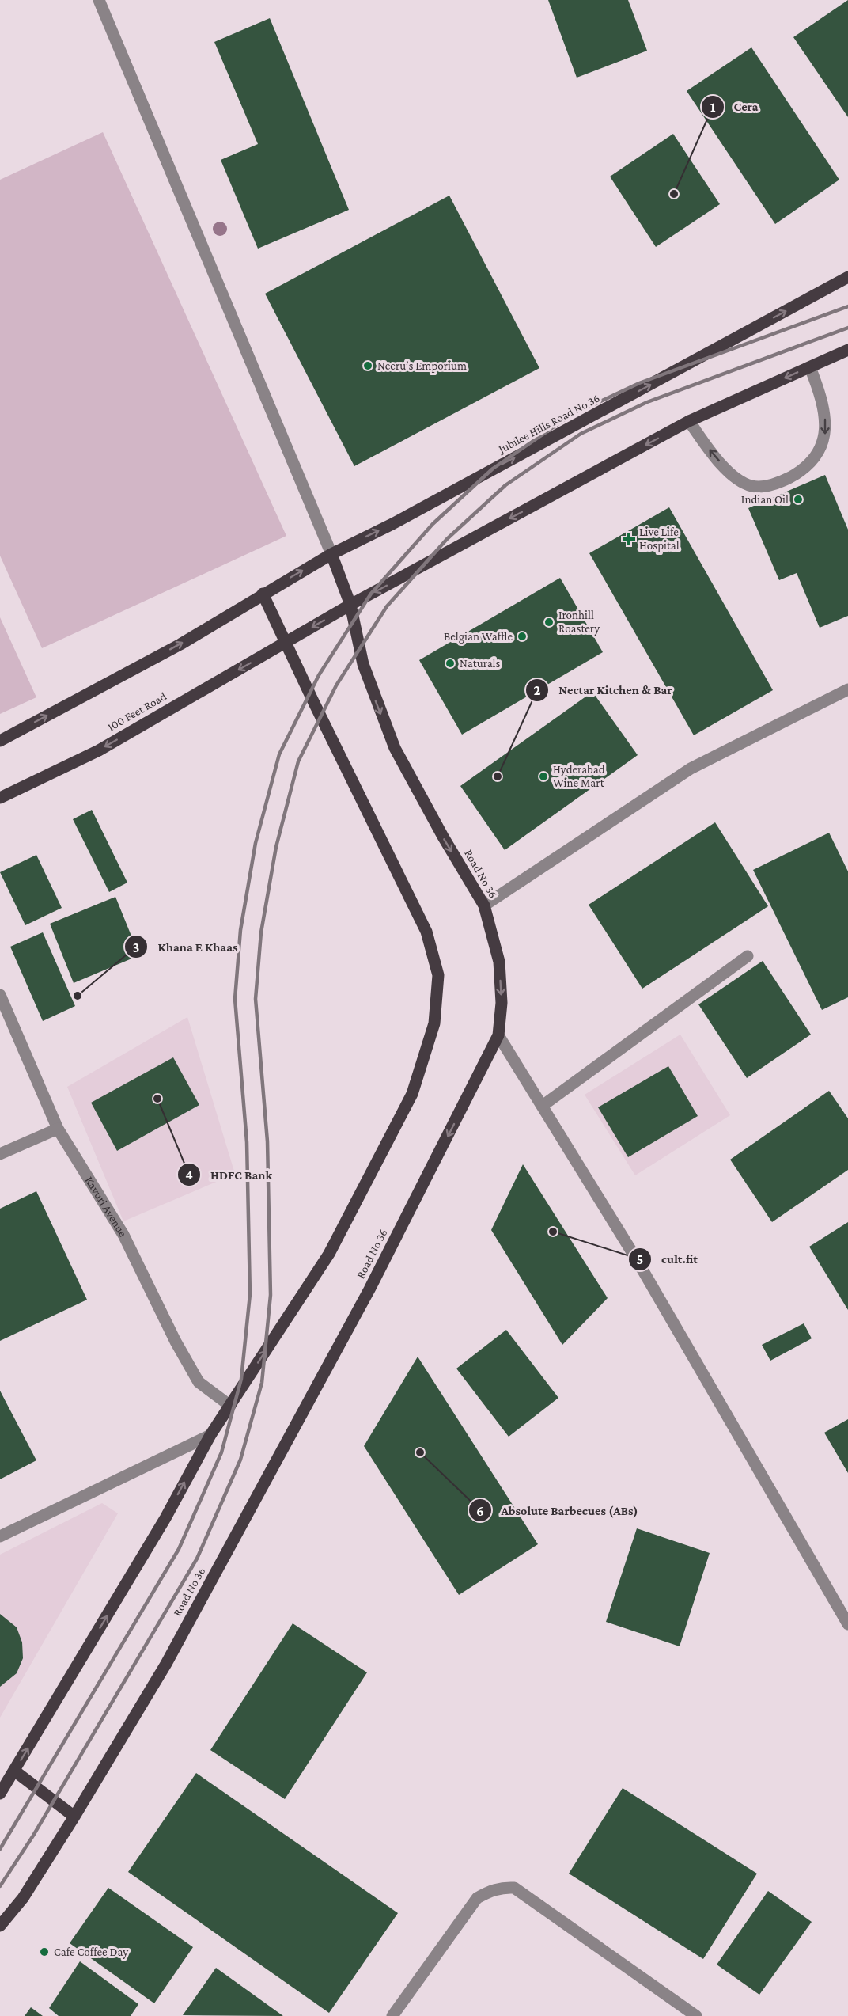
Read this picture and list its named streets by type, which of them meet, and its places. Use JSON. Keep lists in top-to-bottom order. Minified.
{"streets":{"main road":["Jubilee Hills Road No 36","100 Feet Road","Road No 36"],"street":["Kavuri Avenue"]},"crossings":[["Jubilee Hills Road No 36","Road No 36"]],"places":{"other":["Cera","Neeru’s Emporium","Indian Oil","Ironhill Roastery","Belgian Waffle","Naturals","Nectar Kitchen & Bar","Hyderabad Wine Mart","Khana E Khaas","HDFC Bank","cult.fit","Absolute Barbecues (ABs)","Cafe Coffee Day"],"health":["Live Life Hospital"]}}
